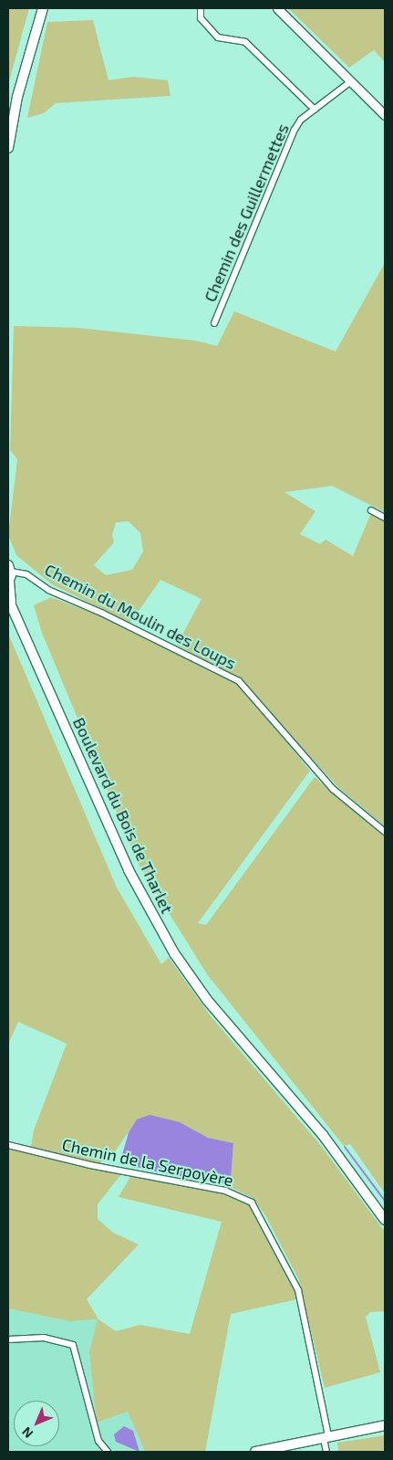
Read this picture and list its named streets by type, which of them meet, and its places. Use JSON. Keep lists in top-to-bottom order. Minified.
{"streets":{"main road":["Boulevard du Bois de Tharlet"],"street":["Chemin des Guillermettes","Chemin du Moulin des Loups","Chemin de la Serpoyère"]},"crossings":[["Chemin du Moulin des Loups","Boulevard du Bois de Tharlet"]],"north":"bottom left"}
